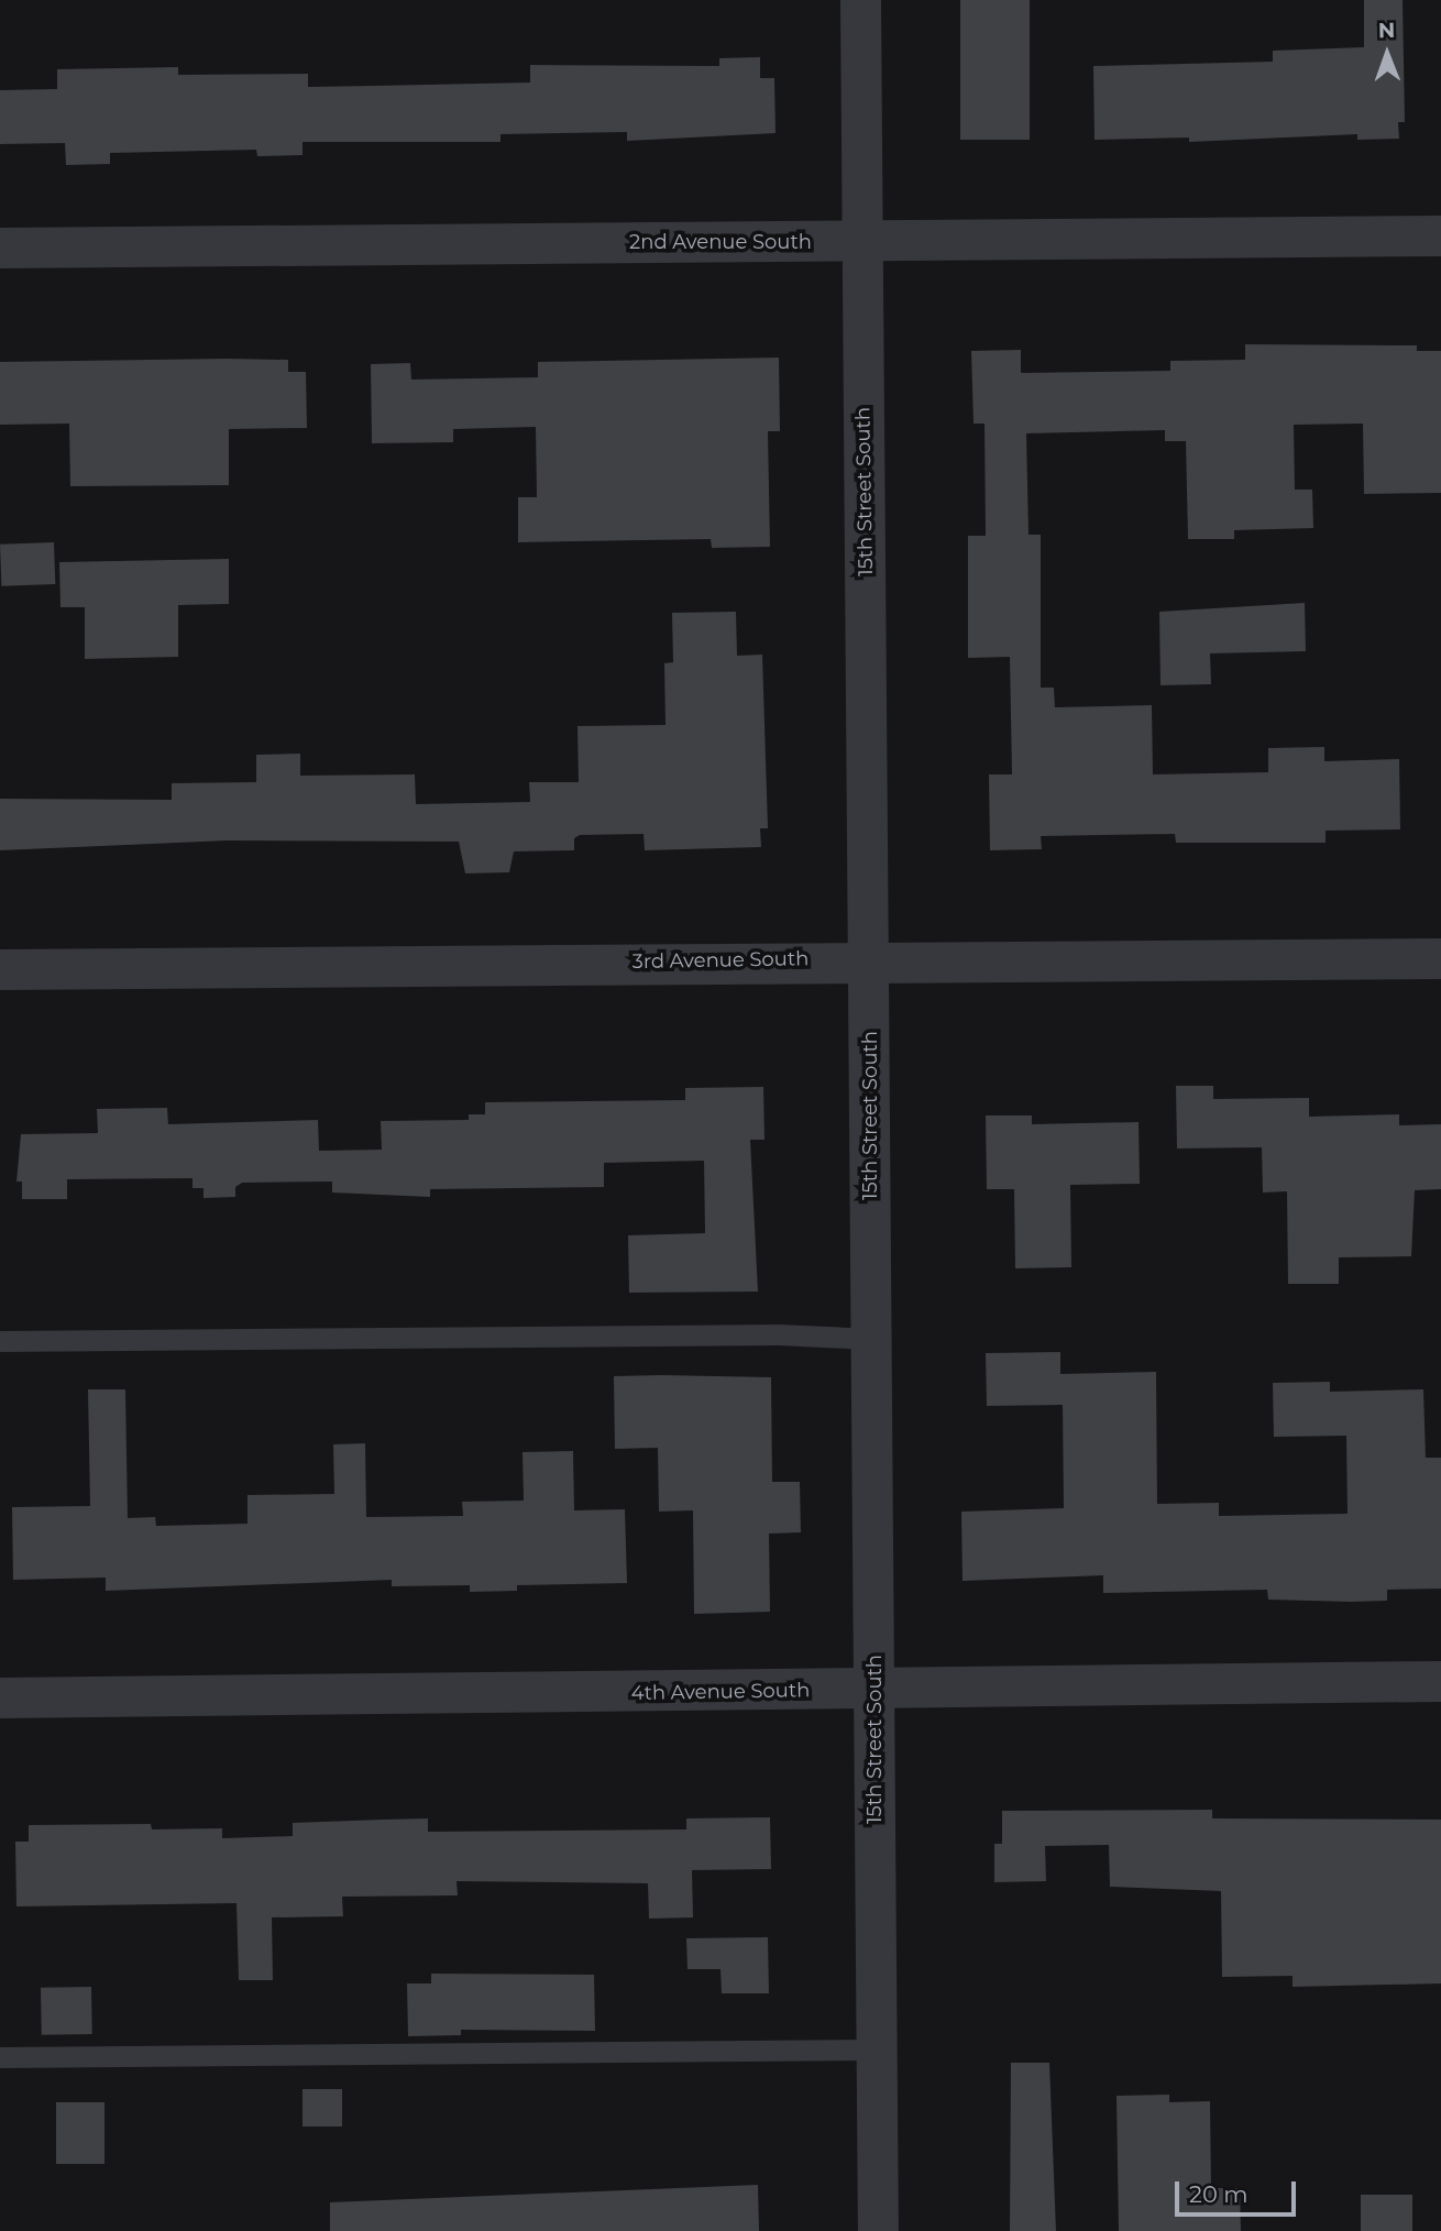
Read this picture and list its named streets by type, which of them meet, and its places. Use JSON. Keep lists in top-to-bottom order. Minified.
{"streets":{"street":["2nd Avenue South","15th Street South","3rd Avenue South","4th Avenue South"]},"crossings":[["2nd Avenue South","15th Street South"],["15th Street South","3rd Avenue South"],["15th Street South","4th Avenue South"]],"scale_bar":"20 m","north":"top"}
